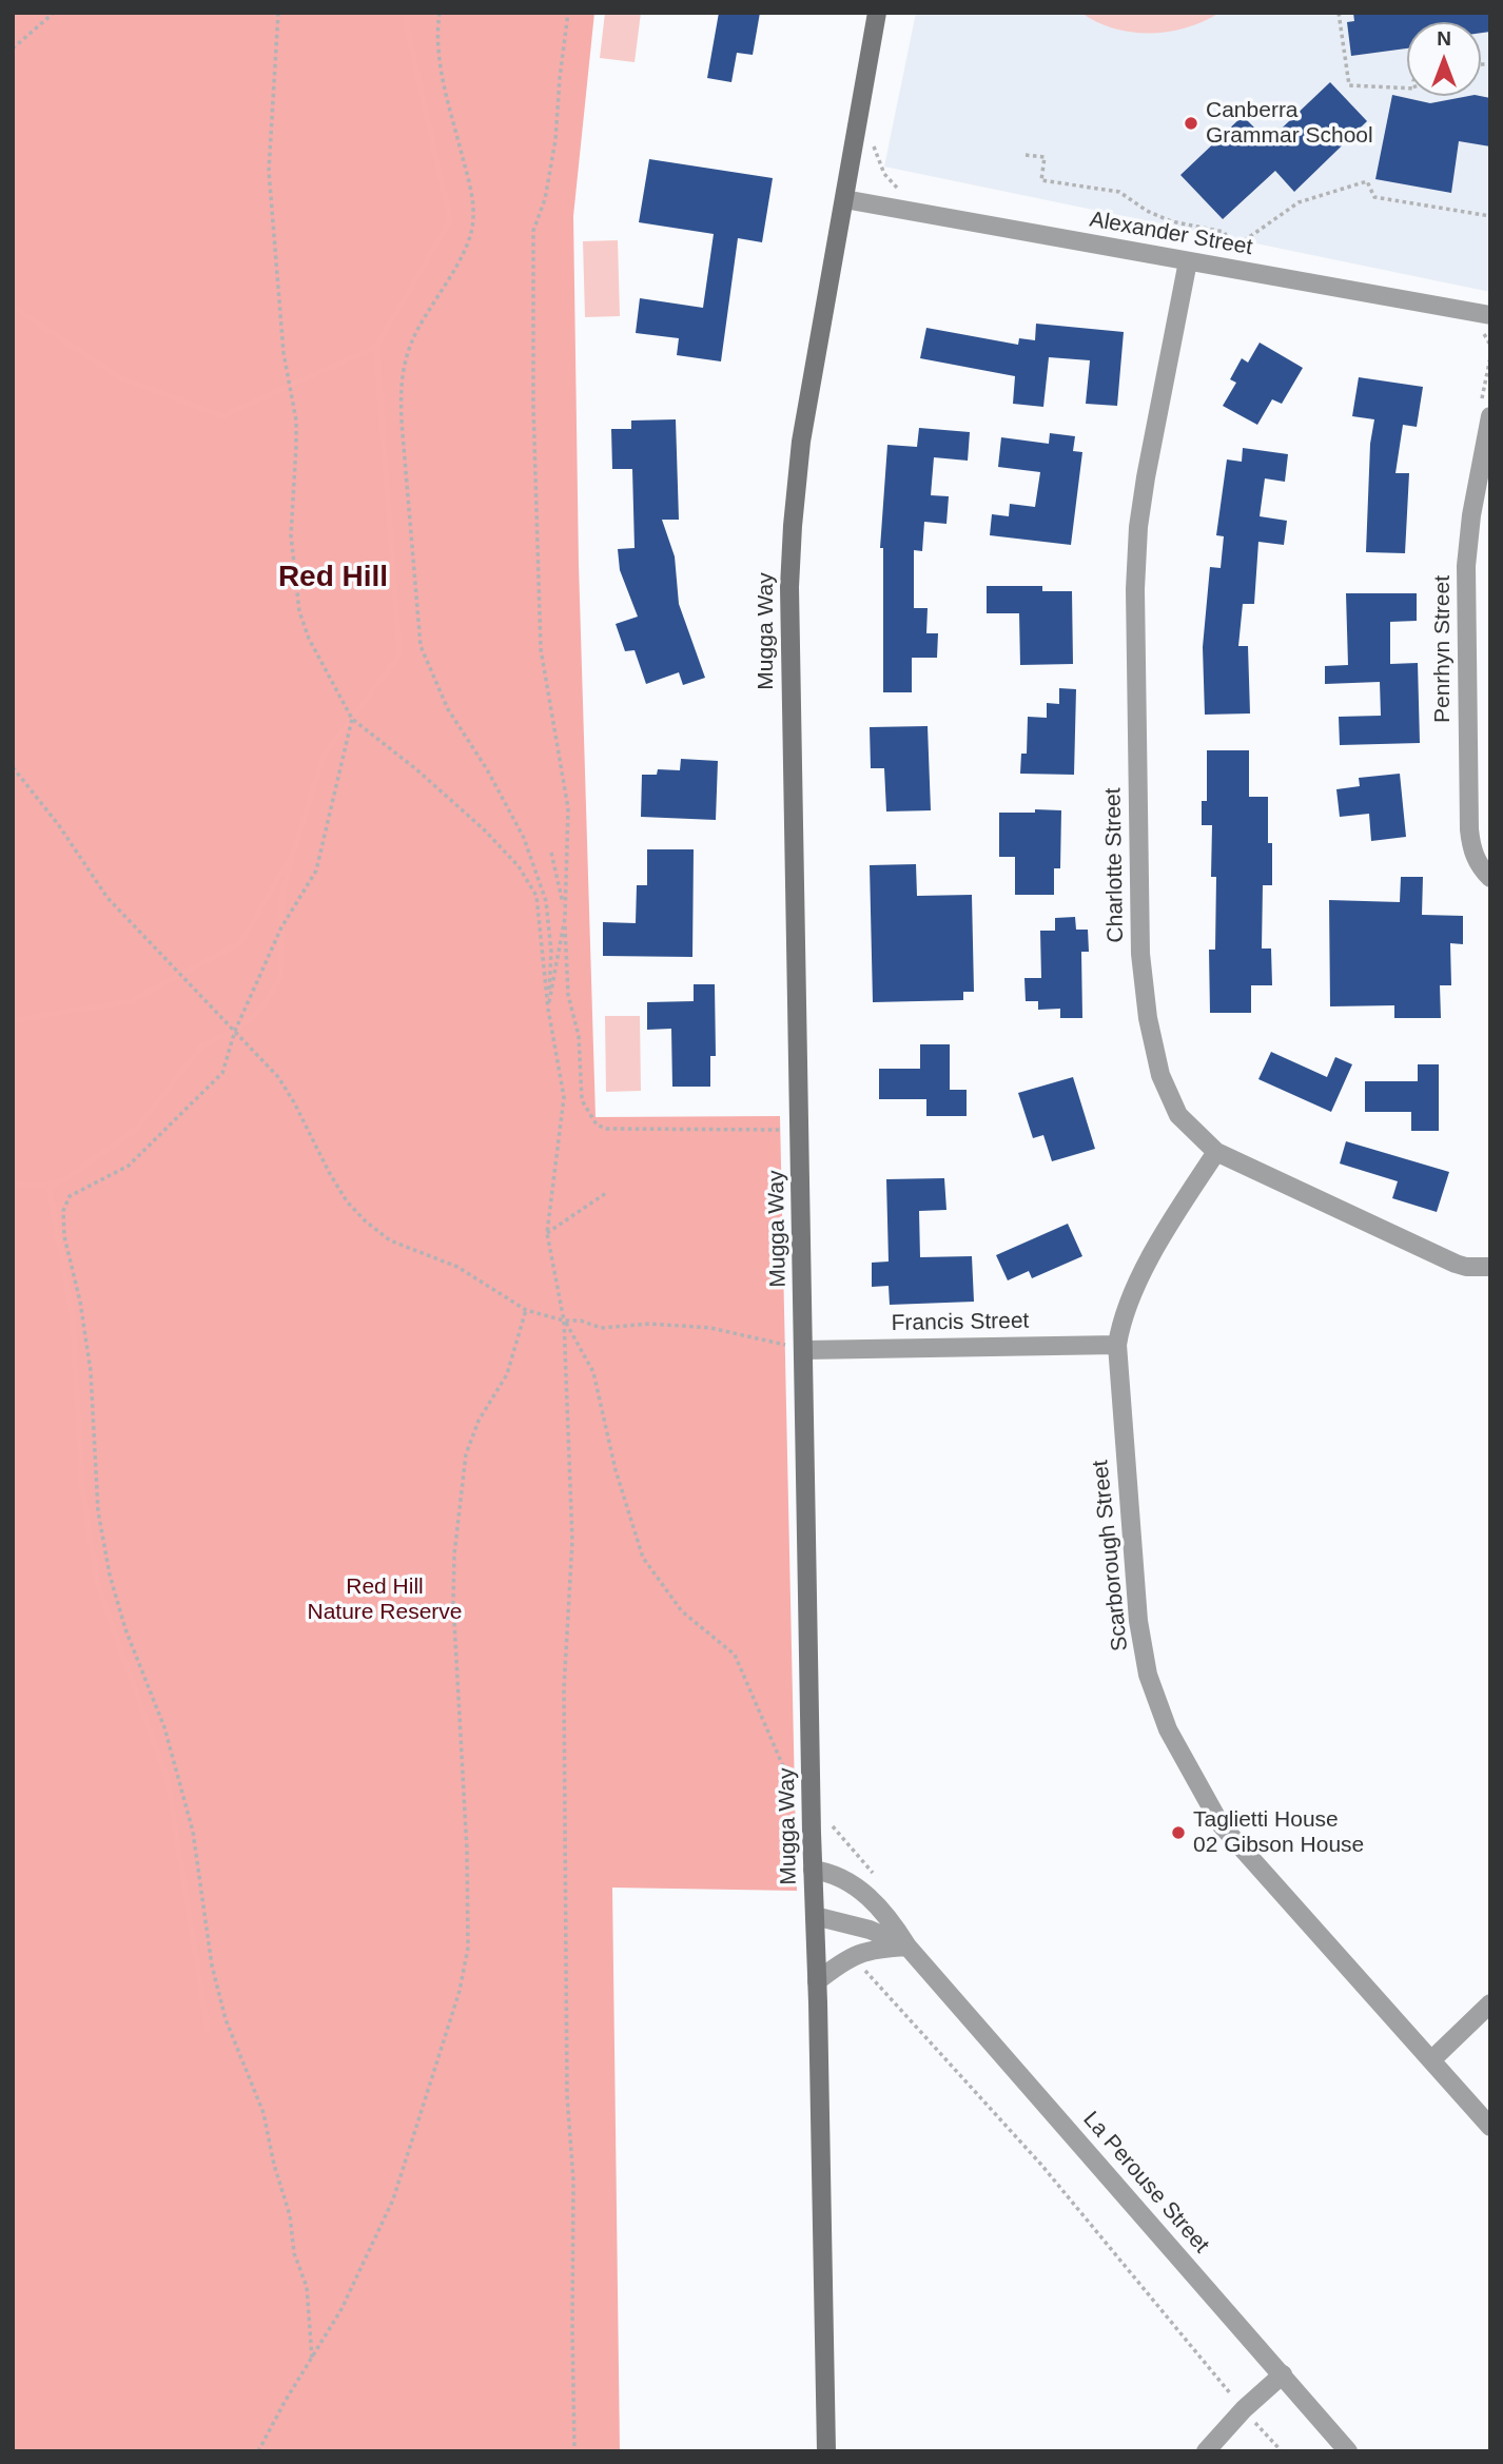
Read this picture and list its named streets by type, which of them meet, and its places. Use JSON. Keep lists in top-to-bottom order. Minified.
{"streets":{"main road":["Mugga Way"],"street":["Alexander Street","Penrhyn Street","Charlotte Street","Francis Street","Scarborough Street","La Perouse Street"]},"crossings":[["Alexander Street","Mugga Way"],["Alexander Street","Charlotte Street"],["Mugga Way","Francis Street"],["Mugga Way","La Perouse Street"],["Charlotte Street","Scarborough Street"],["Francis Street","Scarborough Street"]],"districts":["Red Hill"],"parks":["Red Hill Nature Reserve"],"places":["Canberra Grammar School","Taglietti House 02 Gibson House"],"north":"top"}
